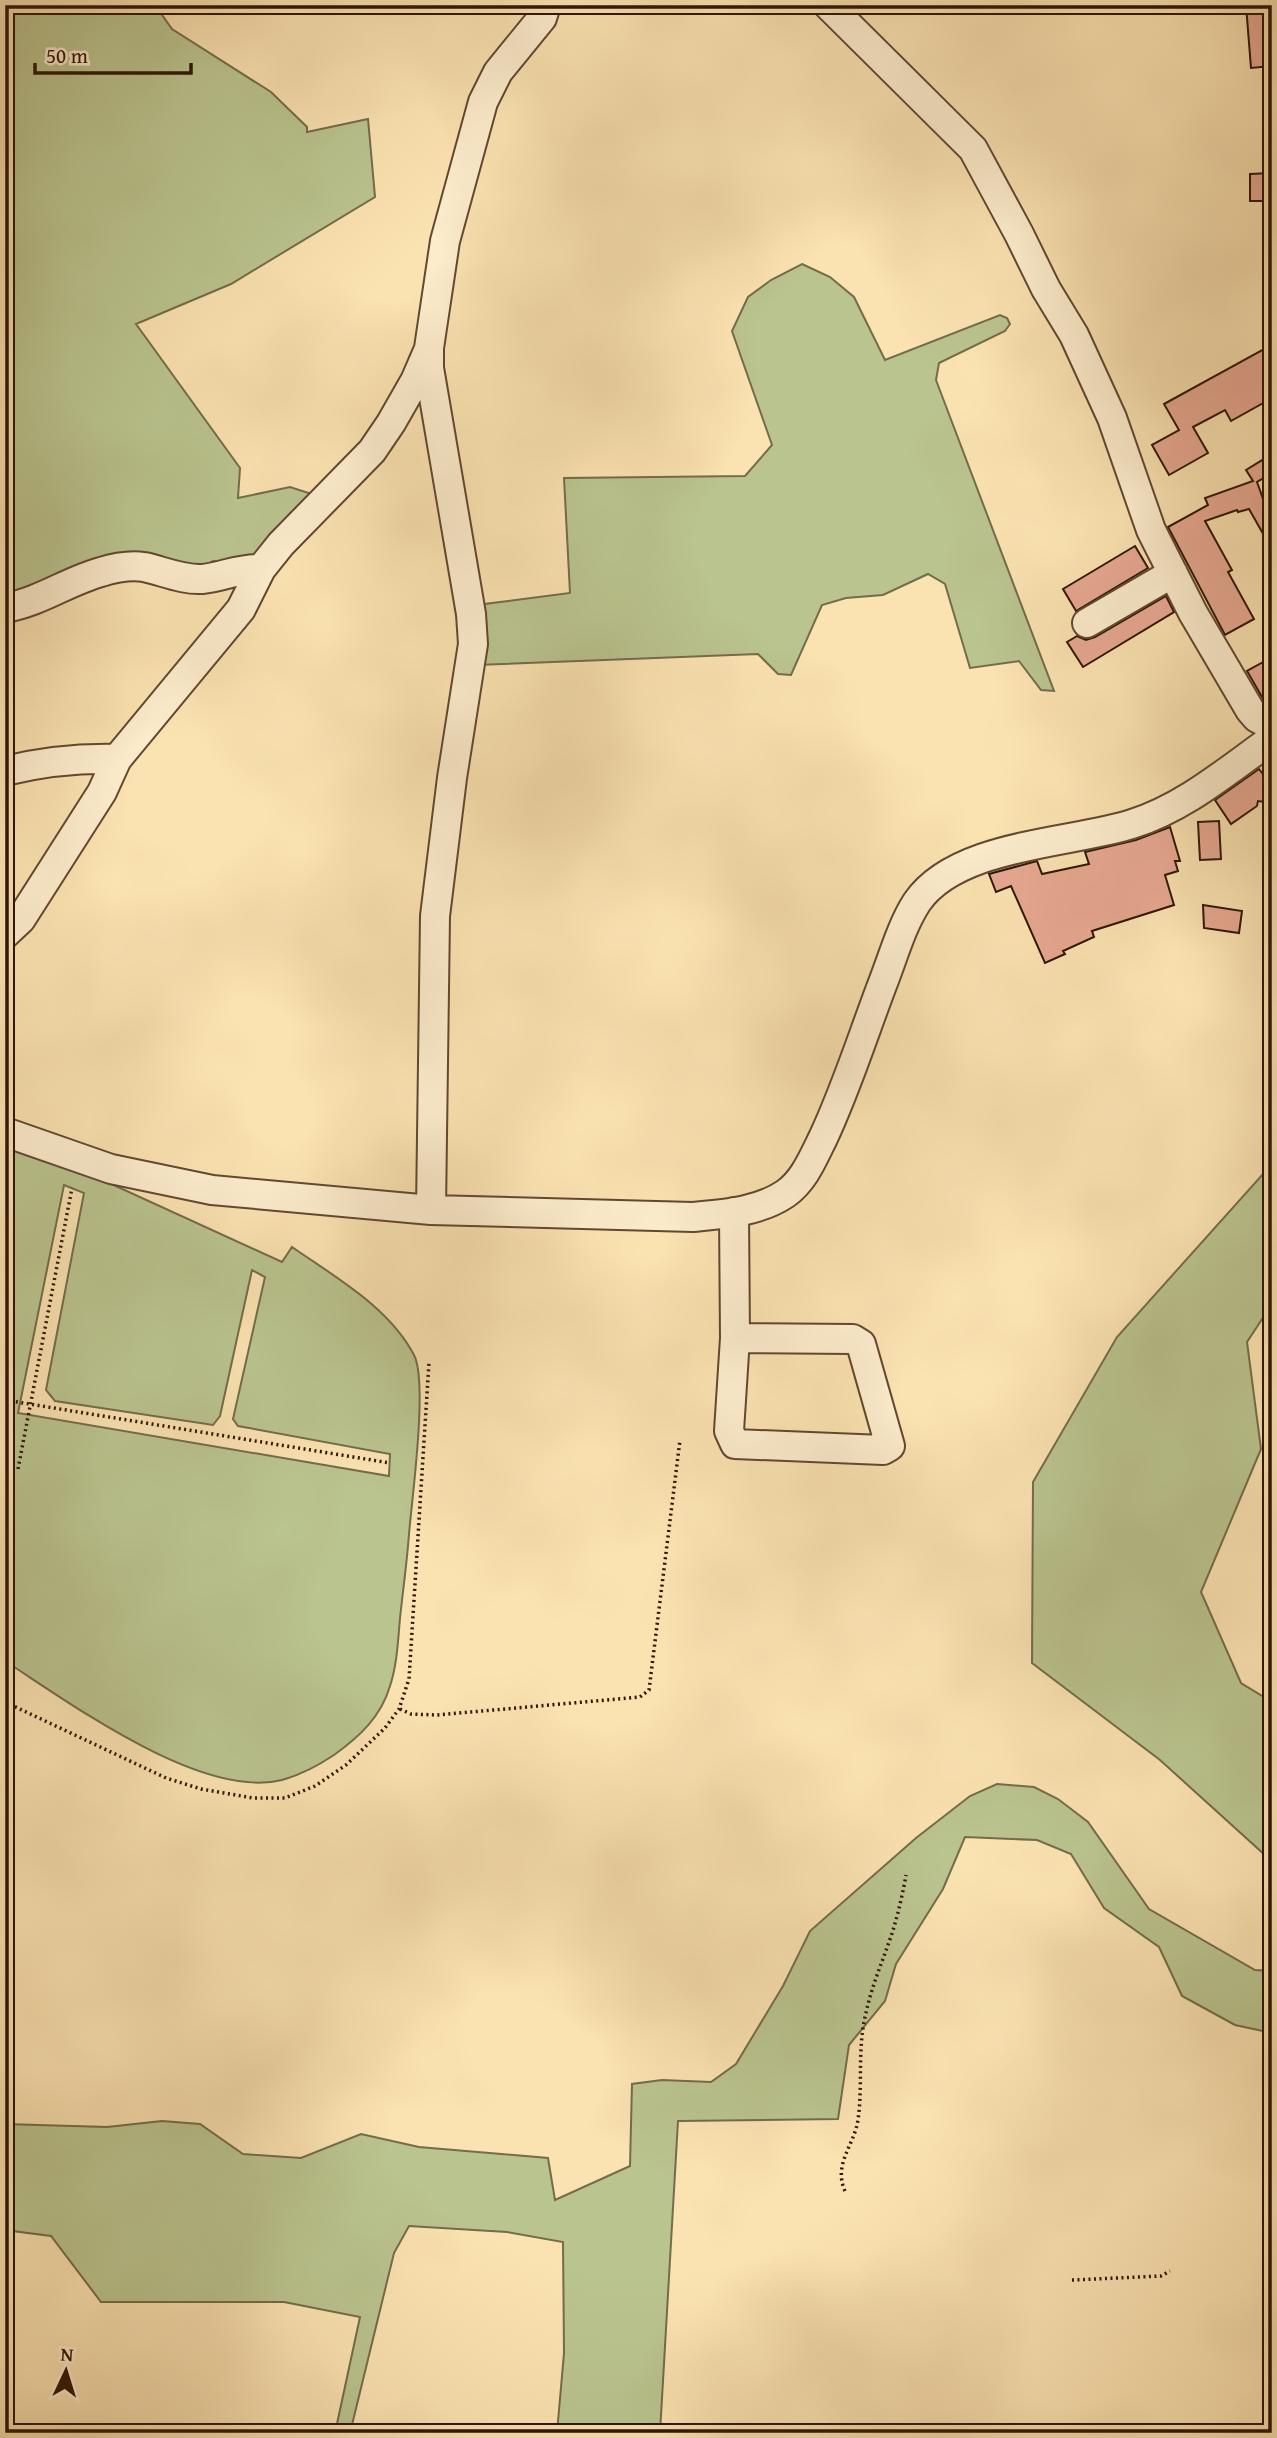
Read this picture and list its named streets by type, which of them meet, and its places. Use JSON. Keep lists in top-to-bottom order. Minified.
{"scale_bar":"50 m","north":"top"}
